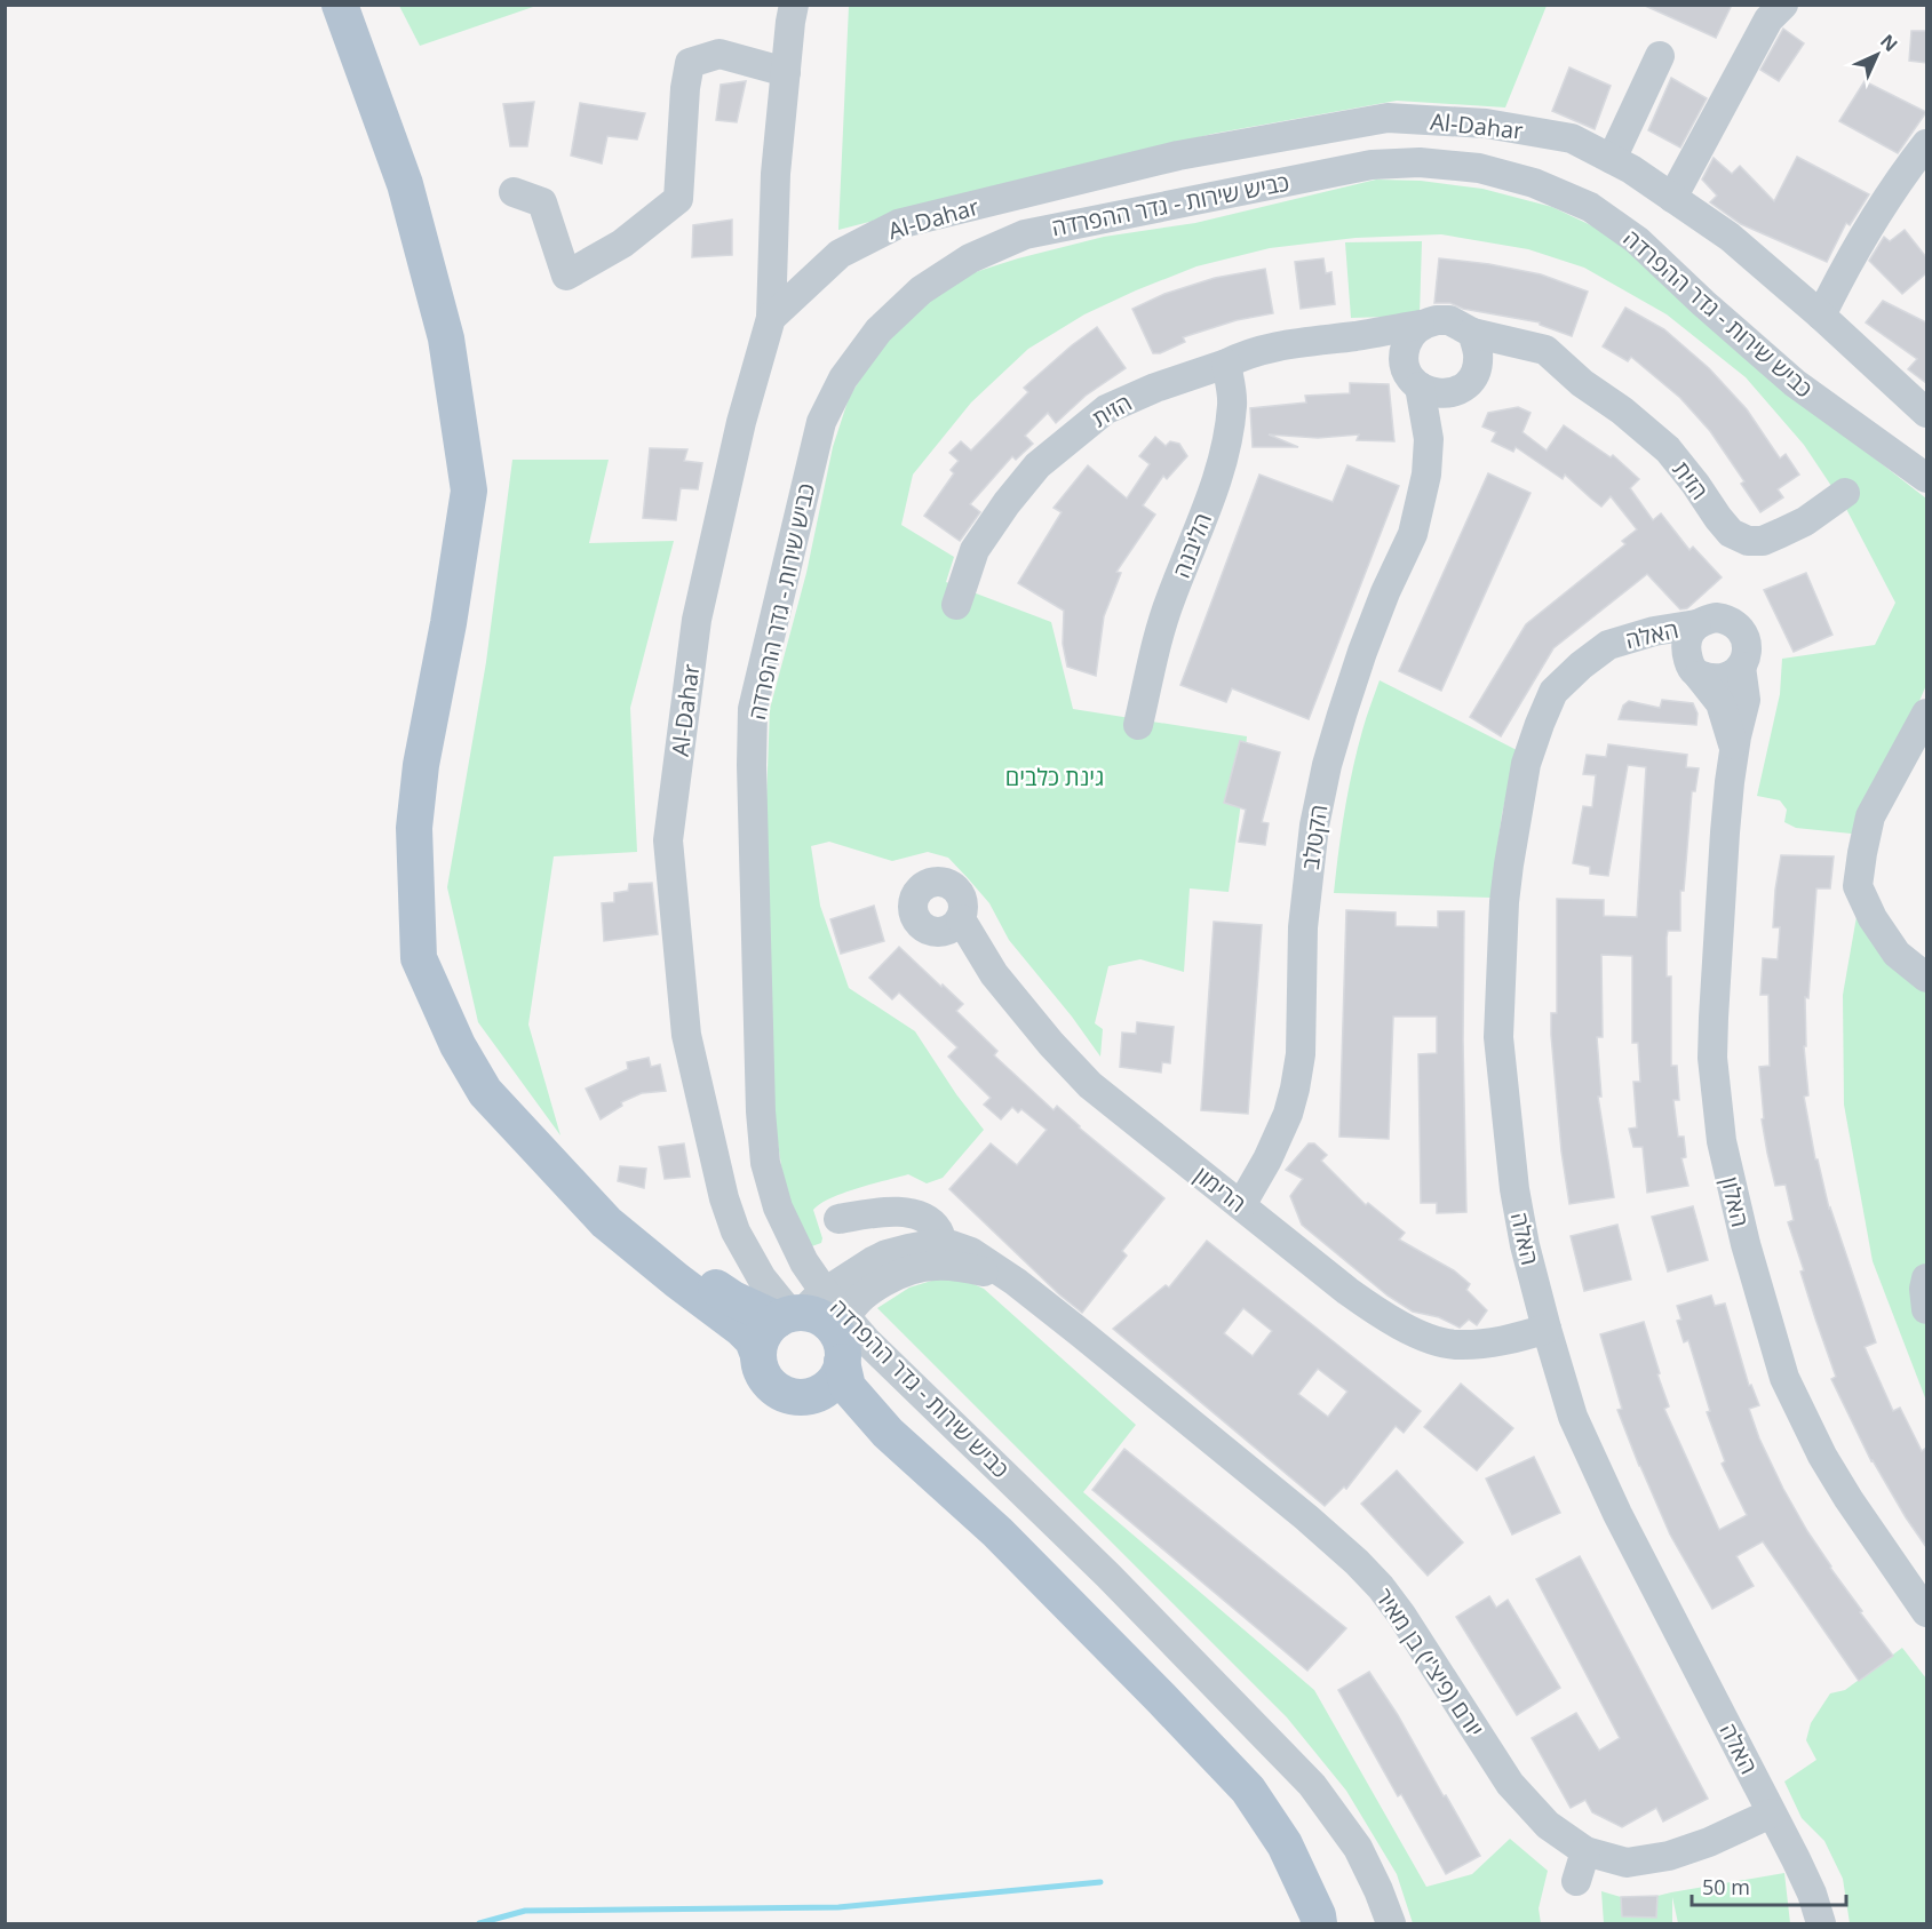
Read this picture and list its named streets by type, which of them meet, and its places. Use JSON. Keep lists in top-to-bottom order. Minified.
{"streets":{"street":["Al-Dahar","כביש שירות - גדר ההפרדה","הזית","הליבנה","האלה","הקטלב","הרימון","האלון","יורם (פיצ'י) בן מאיר"]},"crossings":[["Al-Dahar","כביש שירות - גדר ההפרדה"],["Al-Dahar","יורם (פיצ'י) בן מאיר"],["כביש שירות - גדר ההפרדה","יורם (פיצ'י) בן מאיר"],["הזית","הליבנה"],["הזית","הקטלב"],["האלה","הרימון"],["האלה","האלון"],["האלה","יורם (פיצ'י) בן מאיר"],["הקטלב","הרימון"]],"parks":["גינת כלבים"],"scale_bar":"50 m","north":"top right"}
